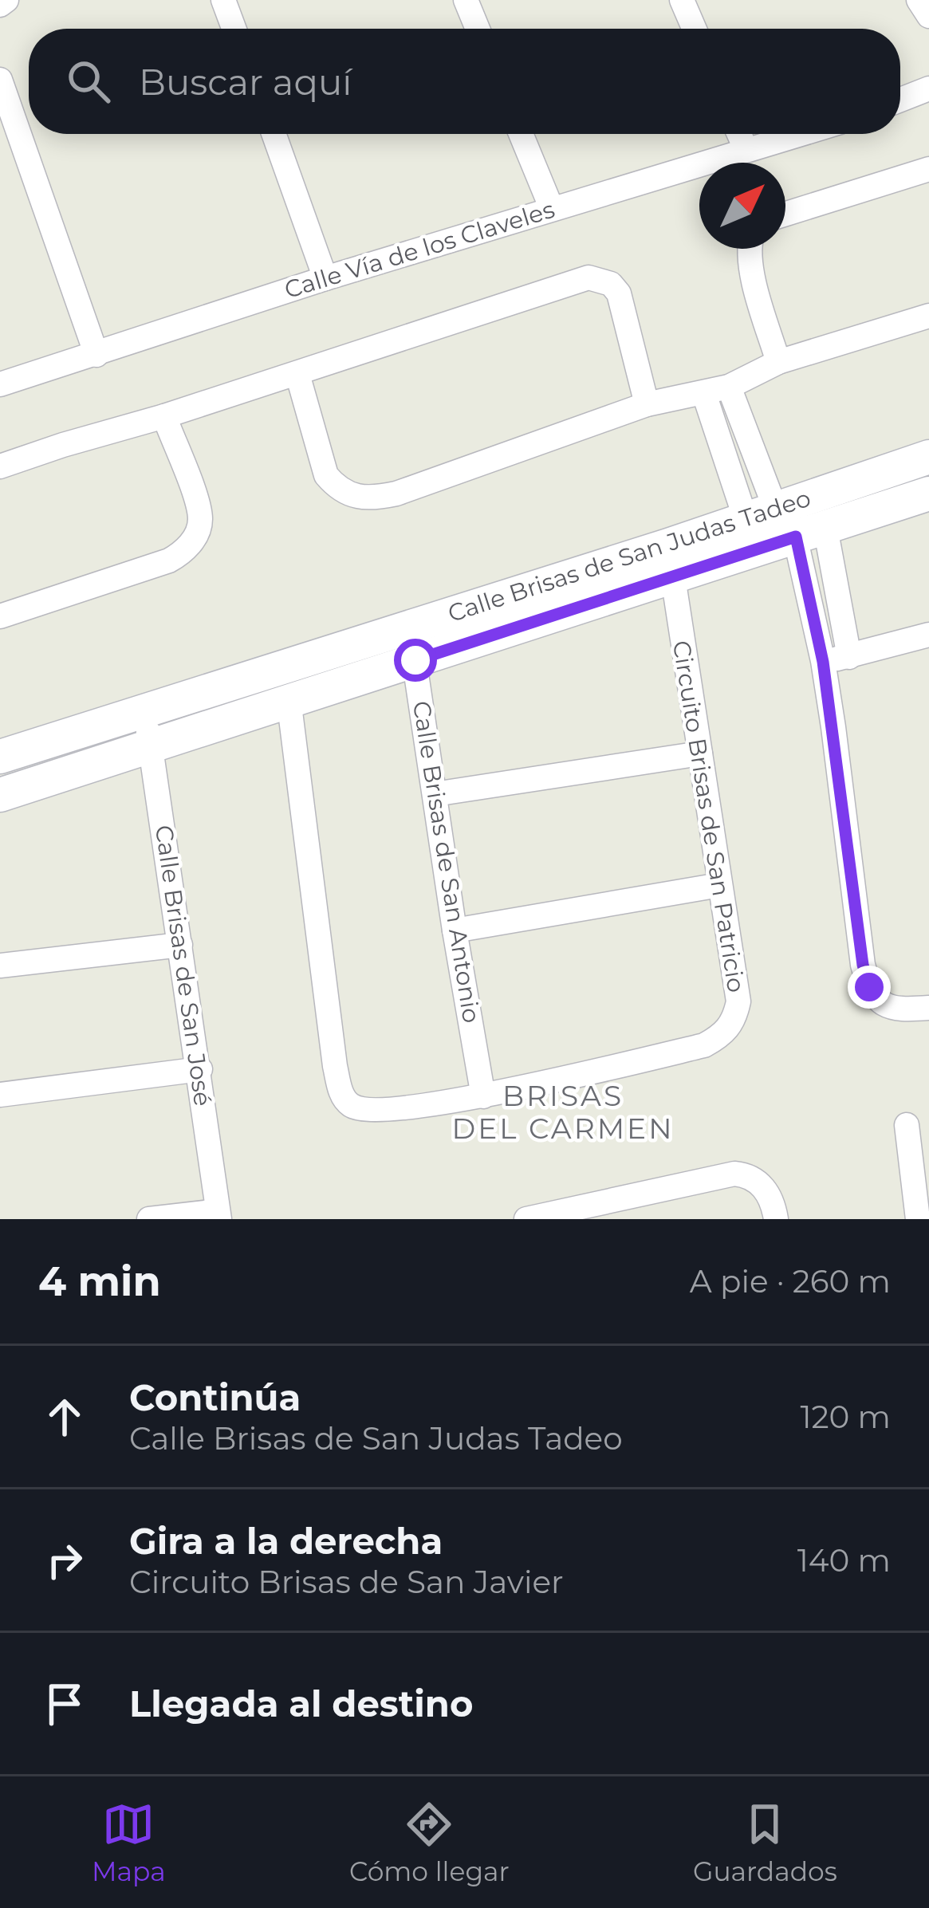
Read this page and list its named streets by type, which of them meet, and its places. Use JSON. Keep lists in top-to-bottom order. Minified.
{"streets":{"street":["Calle Vía de los Claveles","Calle Brisas de San Judas Tadeo","Circuito Brisas de San Patricio","Calle Brisas de San Antonio","Calle Brisas de San José"]},"crossings":[["Calle Brisas de San Judas Tadeo","Circuito Brisas de San Patricio"],["Calle Brisas de San Judas Tadeo","Calle Brisas de San Antonio"],["Calle Brisas de San Judas Tadeo","Calle Brisas de San José"],["Circuito Brisas de San Patricio","Calle Brisas de San Antonio"]],"districts":["BRISAS DEL CARMEN"],"north":"top right","page":{"search":"Buscar aquí","heading":["4 min","A pie · 260 m"],"list":[["Continúa","Calle Brisas de San Judas Tadeo","120 m"],["Gira a la derecha","Circuito Brisas de San Javier","140 m"],"Llegada al destino"],"nav":["Mapa","Cómo llegar","Guardados"]}}
